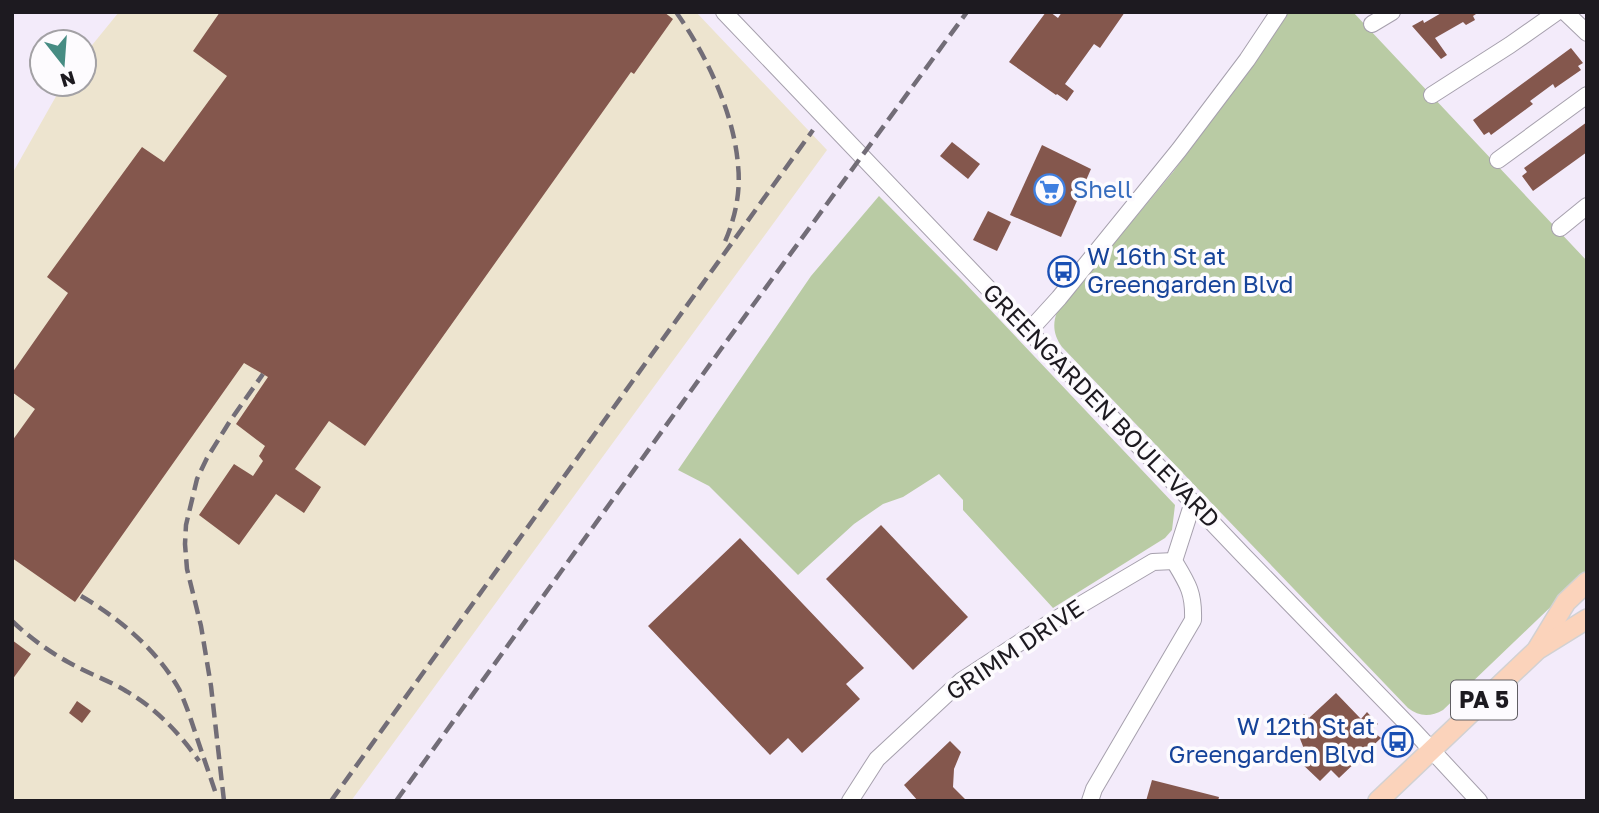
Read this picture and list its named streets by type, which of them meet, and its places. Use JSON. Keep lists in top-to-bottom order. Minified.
{"streets":{"main road":["PA 5"],"street":["GREENGARDEN BOULEVARD","GRIMM DRIVE"]},"crossings":[["GREENGARDEN BOULEVARD","PA 5"]],"places":{"supermarket":["Shell"],"bus stop":["W 16th St at Greengarden Blvd","W 12th St at Greengarden Blvd"]},"north":"bottom"}
